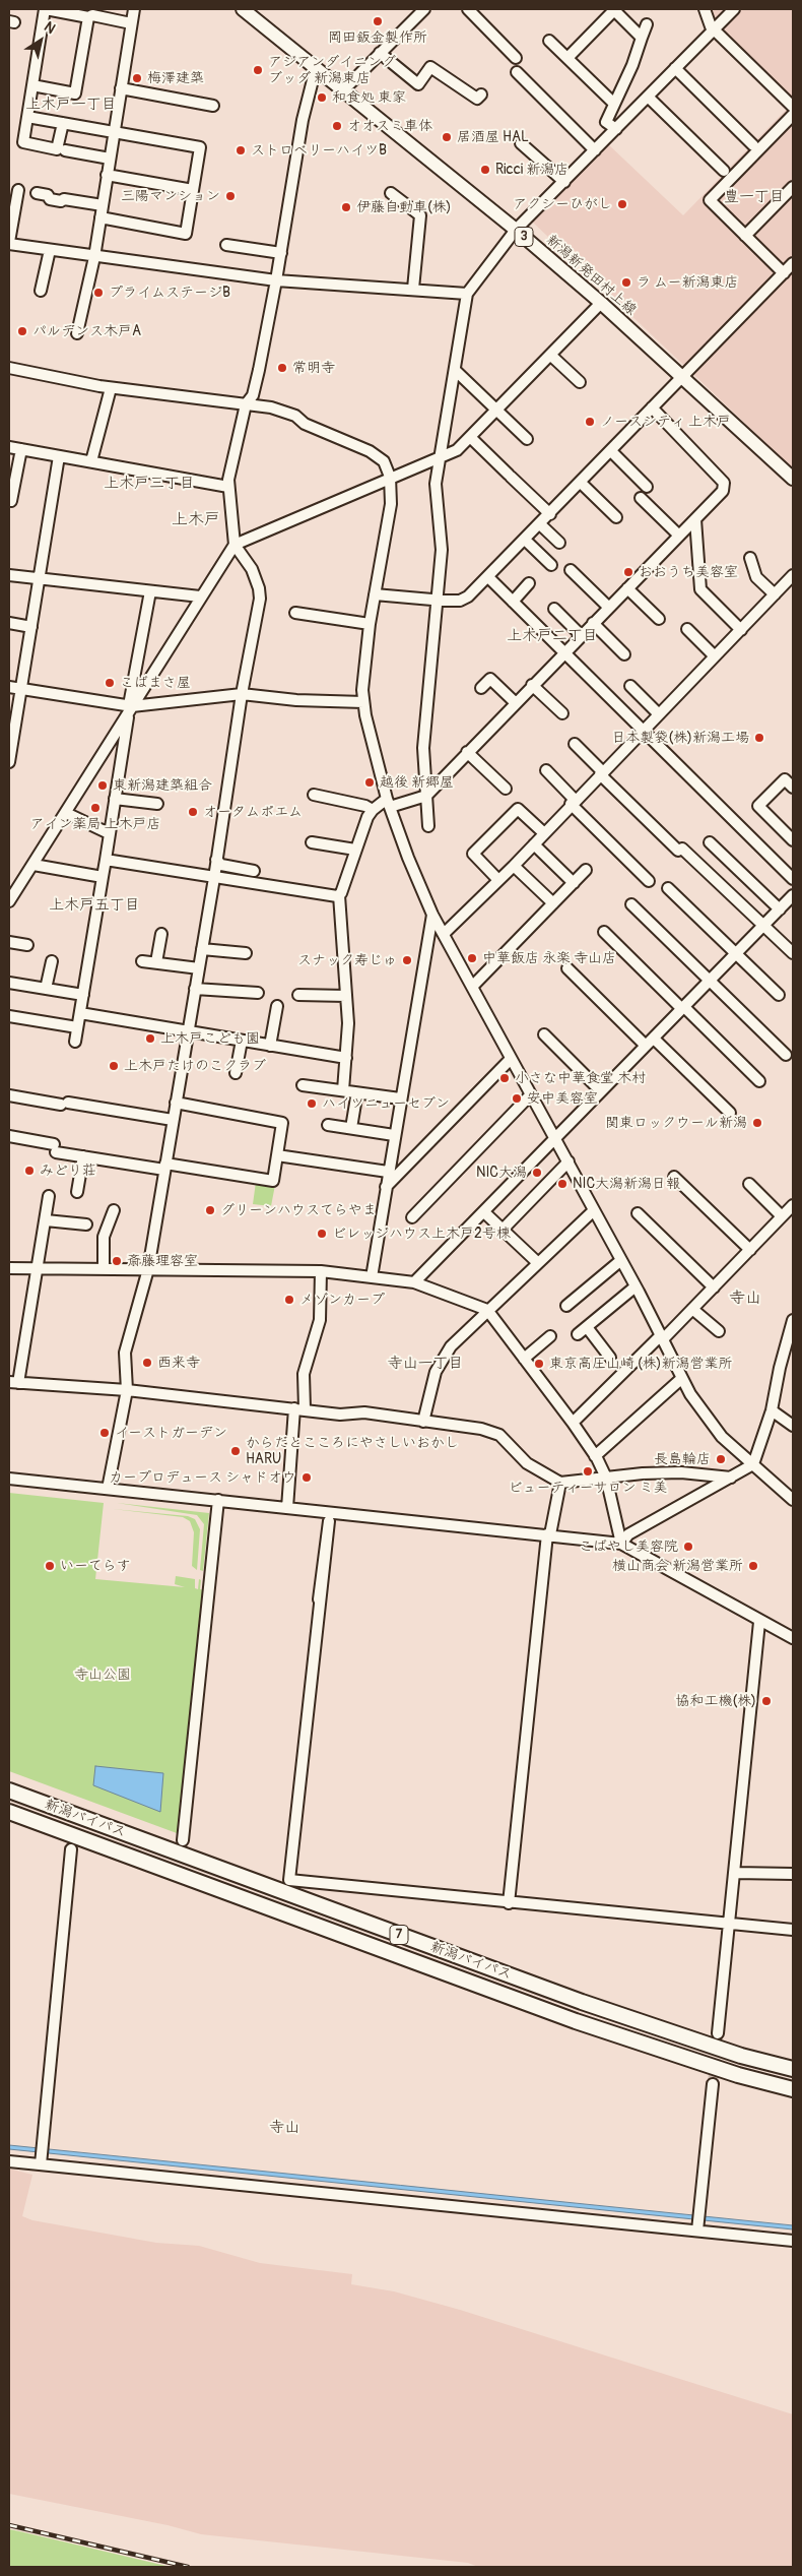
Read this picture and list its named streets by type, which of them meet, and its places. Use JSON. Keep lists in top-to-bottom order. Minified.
{"streets":{"highway":["新潟バイパス","7"],"main road":["3","新潟新発田村上線"]},"districts":["上木戸一丁目","豊一丁目","上木戸三丁目","上木戸","上木戸二丁目","上木戸五丁目","寺山","寺山一丁目","寺山"],"parks":["寺山公園"],"places":["岡田鈑金製作所","アジアンダイニング ブッダ 新潟東店","梅澤建築","和食処 東家","オオスミ車体","居酒屋 HAL","ストロベリーハイツB","Ricci 新潟店","三陽マンション","アクシーひがし","伊藤自動車(株)","ラ ムー新潟東店","プライムステージB","パルデンス木戸A","常明寺","ノースシティ 上木戸","おおうち美容室","こばまさ屋","日本製袋(株)新潟工場","越後 新郷屋","東新潟建築組合","アイン薬局 上木戸店","オータムポエム","中華飯店 永楽 寺山店","スナック寿じゅ","上木戸こども園","上木戸たけのこクラブ","小さな中華食堂 木村","安中美容室","ハイツニューセブン","関東ロックウール新潟","みどり荘","NIC大潟","NIC大潟新潟日報","グリーンハウスてらやま","ビレッジハウス上木戸2号棟","斎藤理容室","メゾンカープ","西来寺","東京高圧山崎 (株)新潟営業所","イーストガーデン","からだとこころにやさしいおかし HARU","長島輪店","ビューティーサロン ミ美","カープロデュース シャドオウ","こばやし美容院","いーてらす","横山商会 新潟営業所","協和工機(株)"],"north":"top right"}
